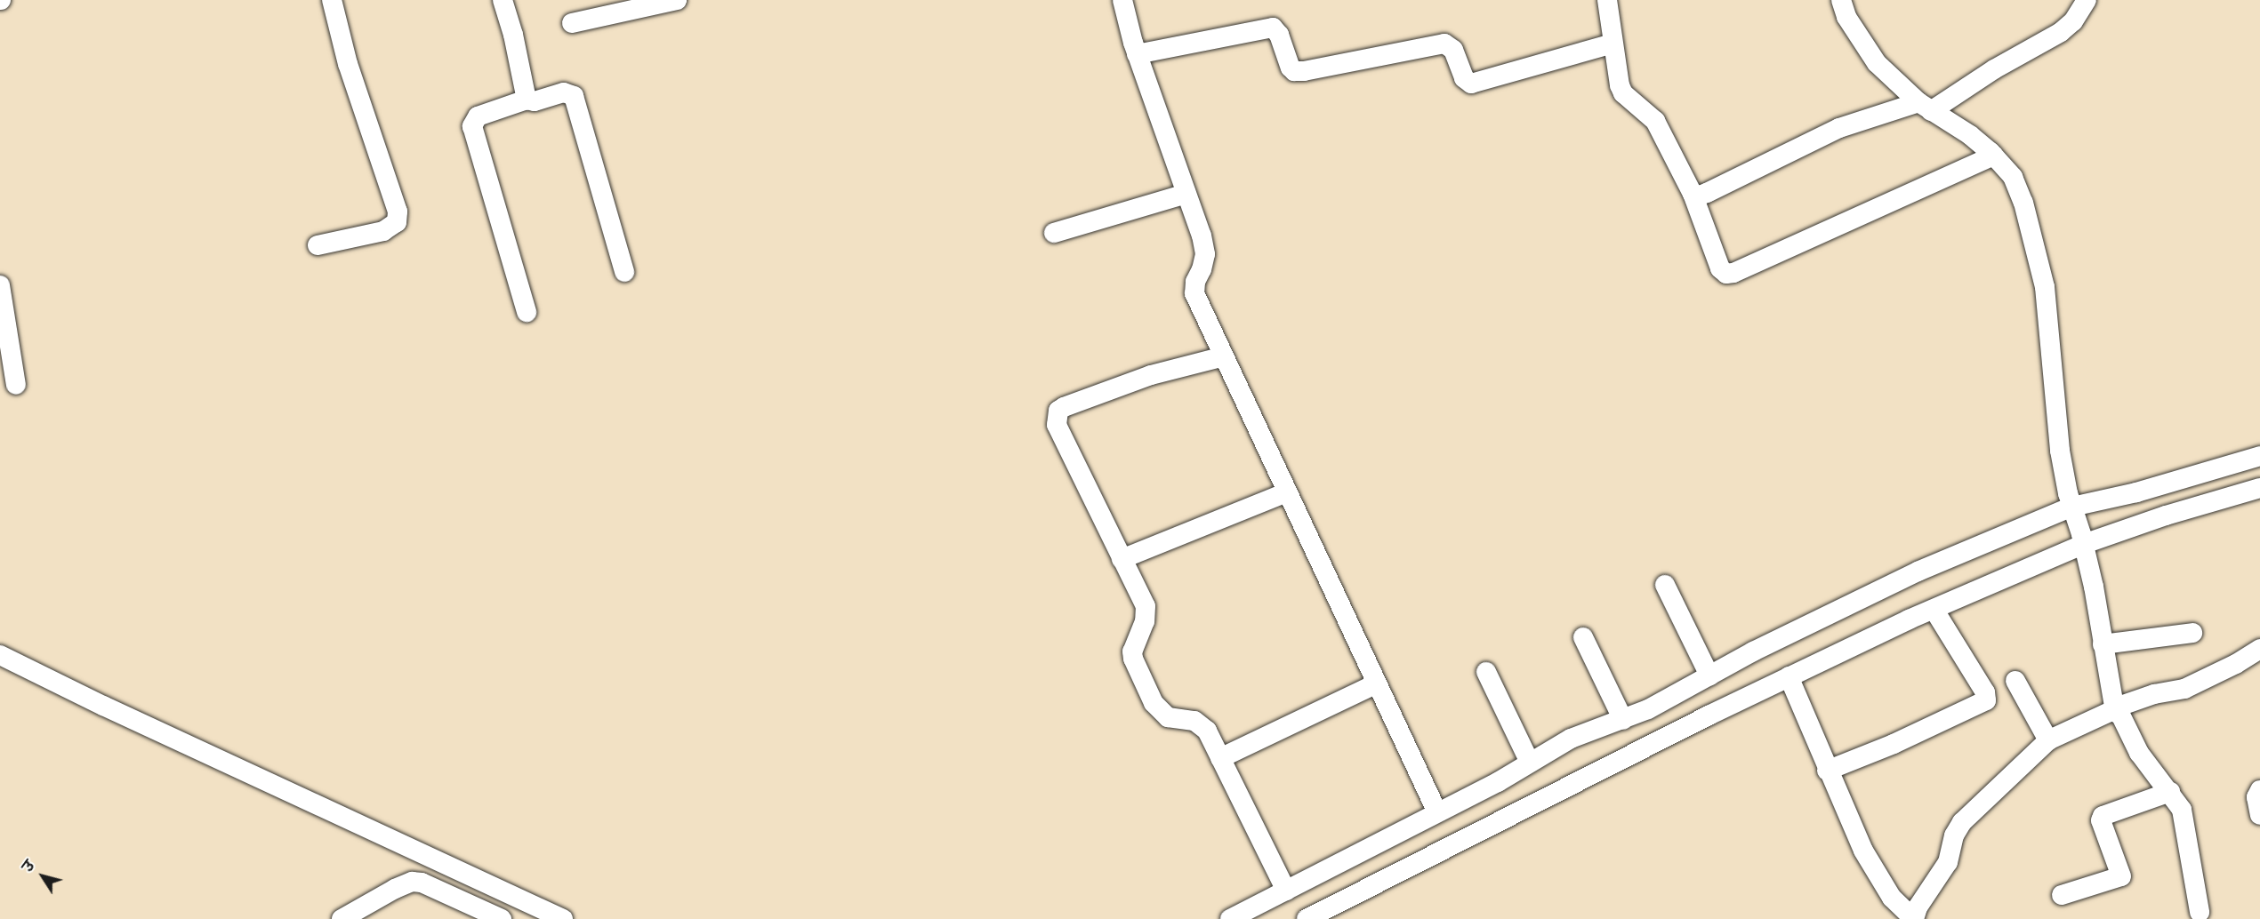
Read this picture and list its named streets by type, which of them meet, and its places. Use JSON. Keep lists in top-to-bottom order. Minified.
{"north":"top left"}
